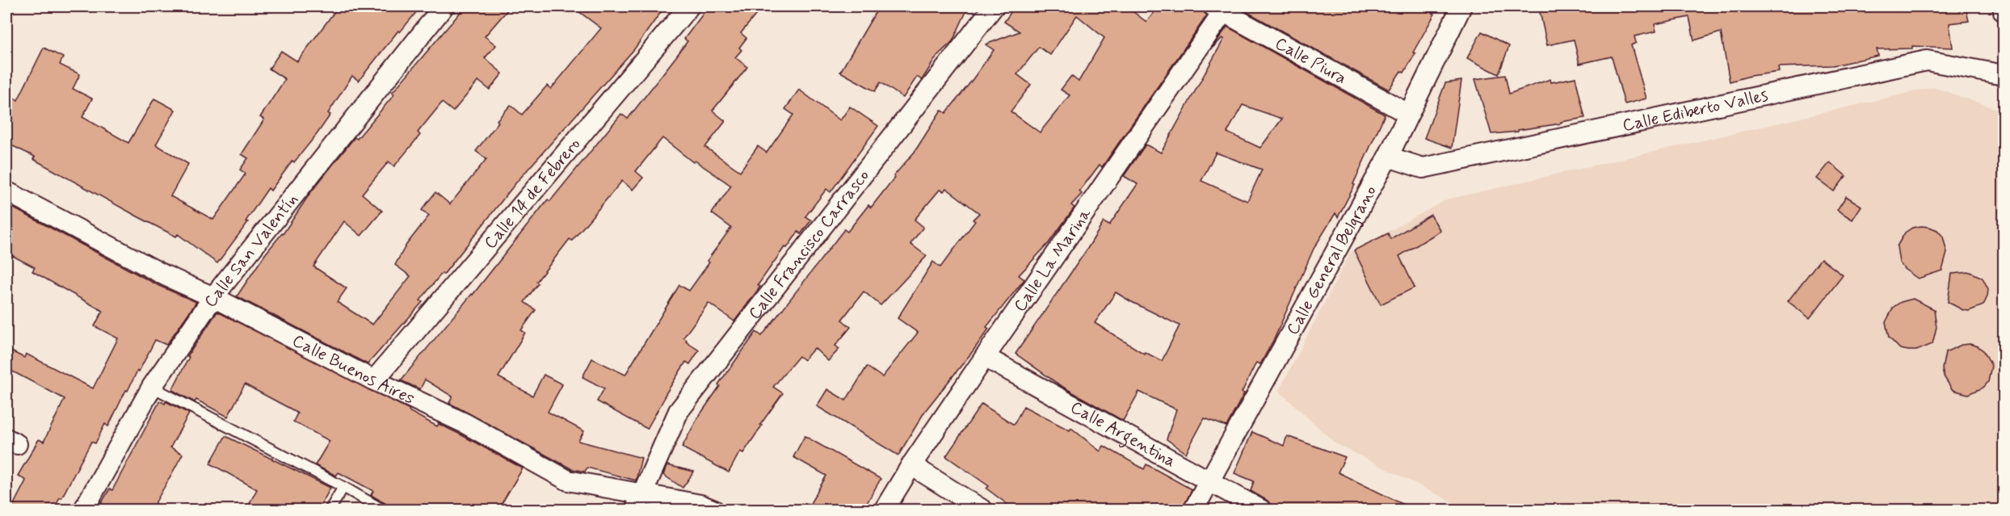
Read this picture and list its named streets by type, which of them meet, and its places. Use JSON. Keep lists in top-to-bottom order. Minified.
{"streets":{"street":["Calle Piura","Calle Ediberto Valles","Calle 14 de Febrero","Calle Francisco Carrasco","Calle San Valentín","Calle La Marina","Calle General Belgrano","Calle Buenos Aires","Calle Argentina"]},"crossings":[["Calle Piura","Calle La Marina"],["Calle Piura","Calle General Belgrano"],["Calle Ediberto Valles","Calle General Belgrano"],["Calle 14 de Febrero","Calle Buenos Aires"],["Calle Francisco Carrasco","Calle Buenos Aires"],["Calle San Valentín","Calle Buenos Aires"],["Calle La Marina","Calle Argentina"],["Calle General Belgrano","Calle Argentina"]]}
